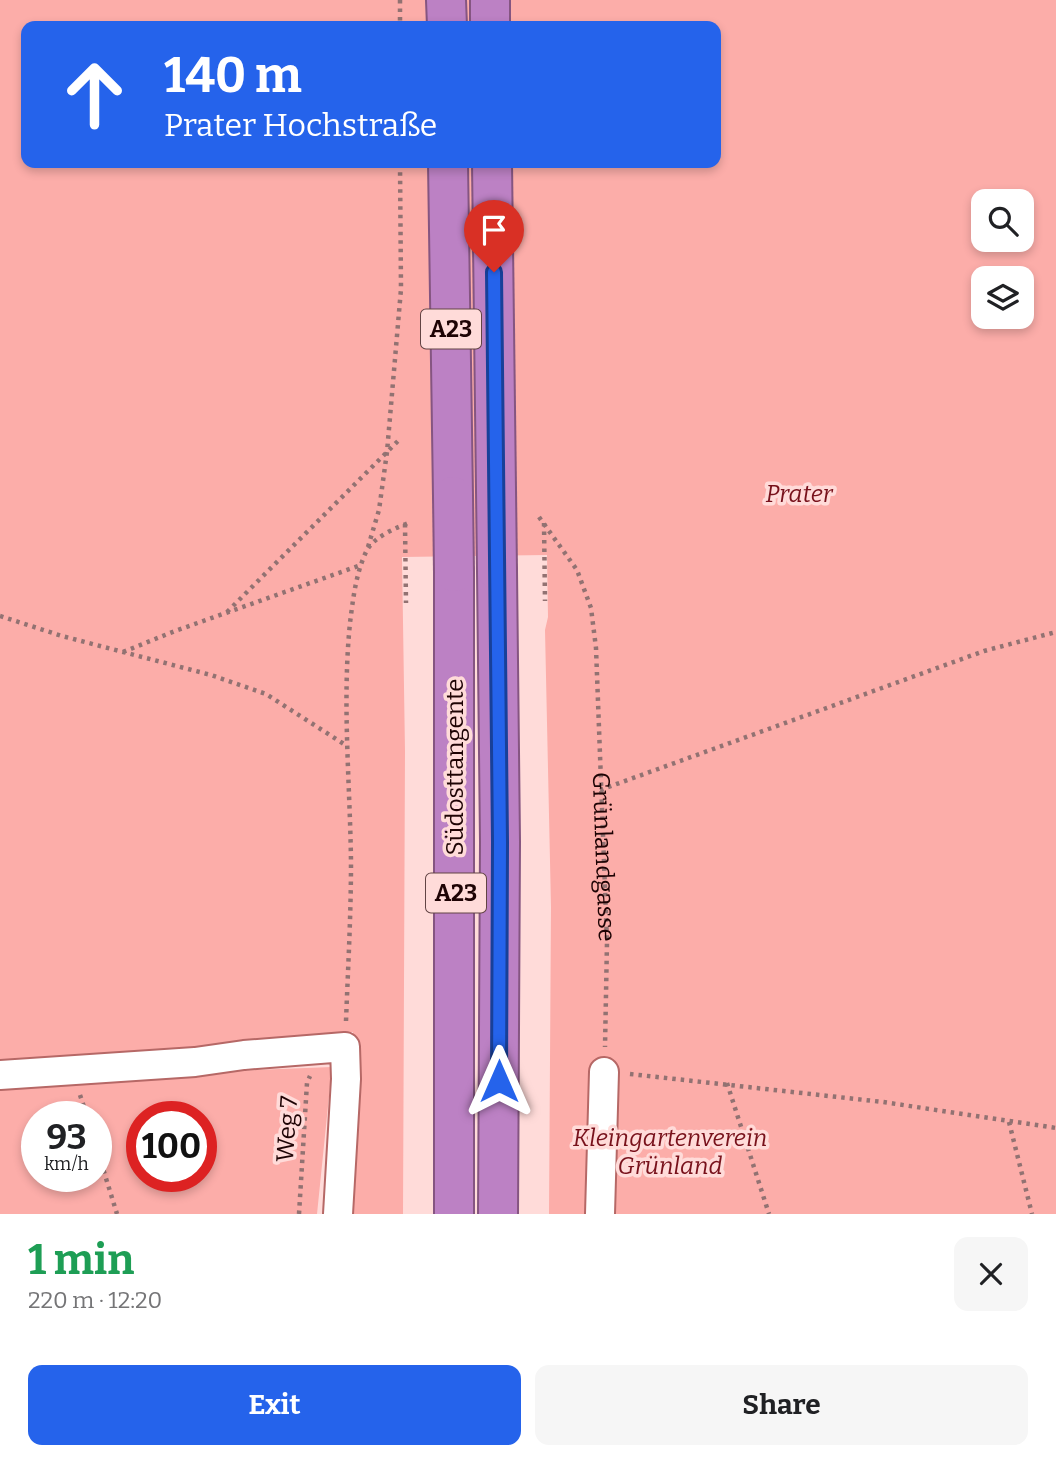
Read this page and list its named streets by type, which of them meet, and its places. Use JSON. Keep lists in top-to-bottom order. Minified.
{"streets":{"highway":["A23","Südosttangente"],"path":["Grünlandgasse","Weg 7"]},"parks":["Prater","Kleingartenverein Grünland"],"page":{"turn":["140 m","Prater Hochstraße"],"speed":"93 km/h","limit":"100","heading":["1 min","220 m · 12:20"],"buttons":["Exit","Share"]}}
